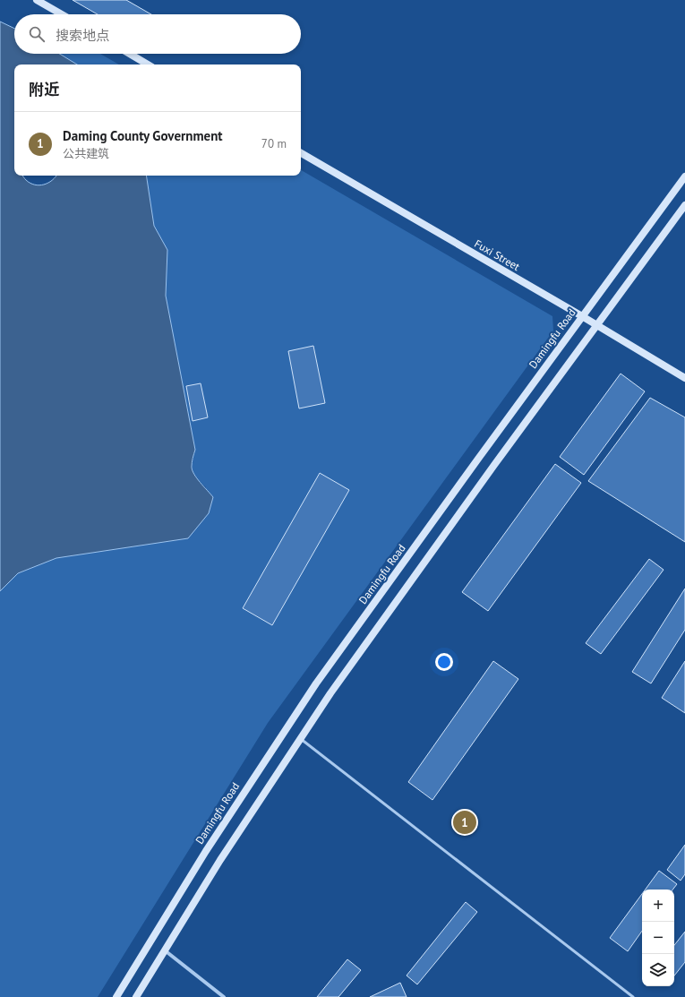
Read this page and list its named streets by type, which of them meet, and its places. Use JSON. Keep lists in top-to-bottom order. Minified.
{"streets":{"street":["Fuxi Street","Damingfu Road"]},"crossings":[["Fuxi Street","Damingfu Road"]],"page":{"search":"搜索地点","heading":"附近","list":[{"mark":"1","name":"Daming County Government","note":"公共建筑","value":"70 m"}],"pins":"1","map_buttons":["+","−"]}}
